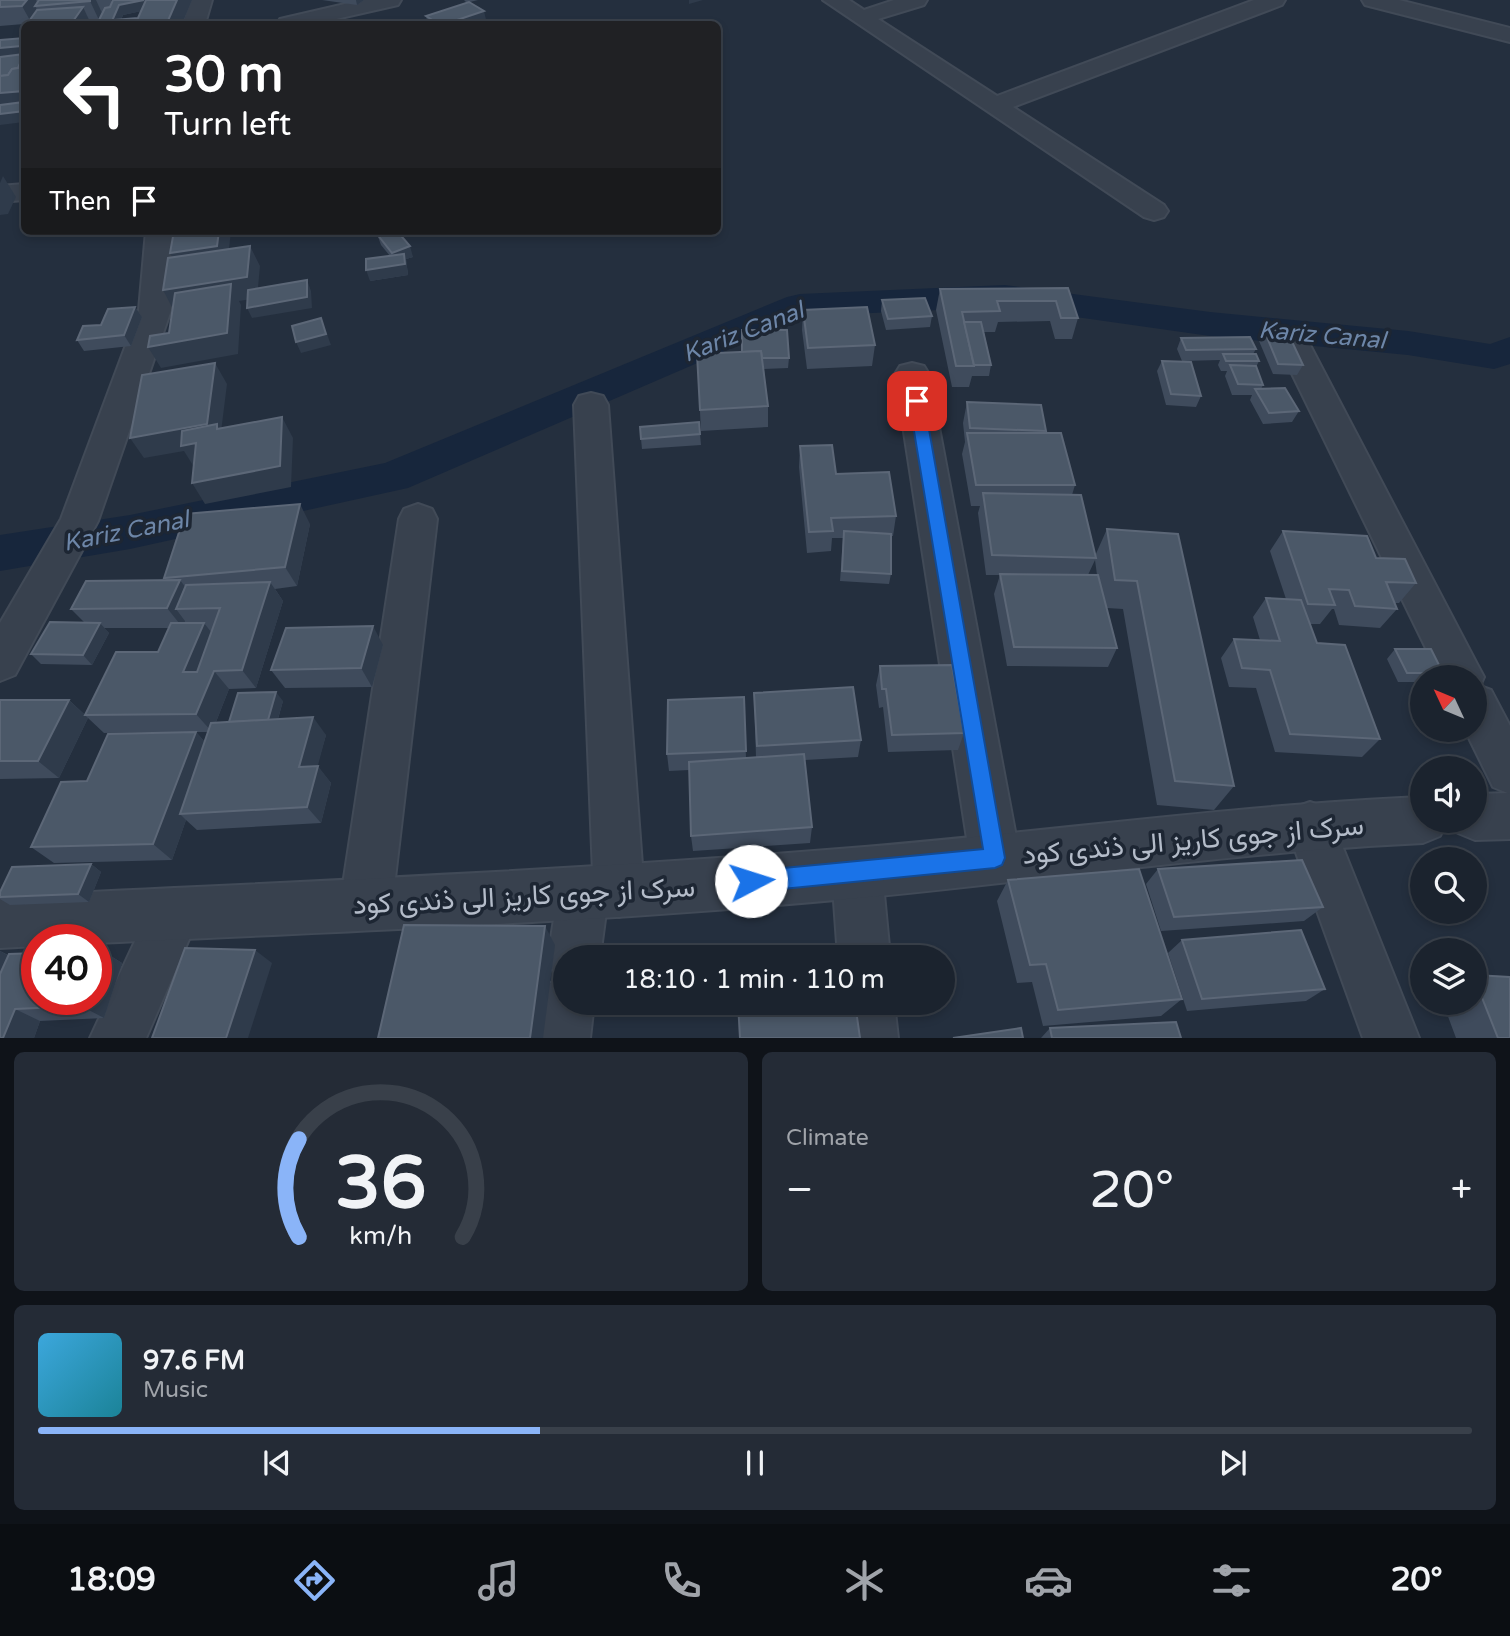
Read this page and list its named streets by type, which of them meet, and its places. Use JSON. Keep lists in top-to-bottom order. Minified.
{"streets":{"street":["سرک از جوی کاریز الی ذندی کود"]},"water":["Kariz Canal"],"north":"top left","page":{"turn":["30 m","Turn left"],"then":"Then","limit":"40","trip":"18:10 · 1 min · 110 m","tile":"Climate","heat":["−","20°","+"],"song":["97.6 FM","Music"],"tabs":["18:09","20°"],"gauge":["36","km/h"]}}
